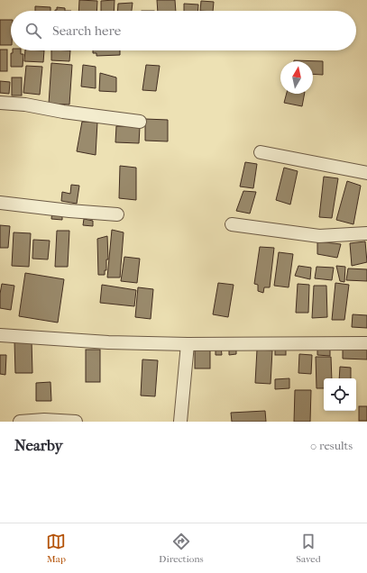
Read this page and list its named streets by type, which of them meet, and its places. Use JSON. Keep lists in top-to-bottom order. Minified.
{"north":"top","page":{"search":"Search here","heading":["Nearby","0 results"],"nav":["Map","Directions","Saved"]}}
